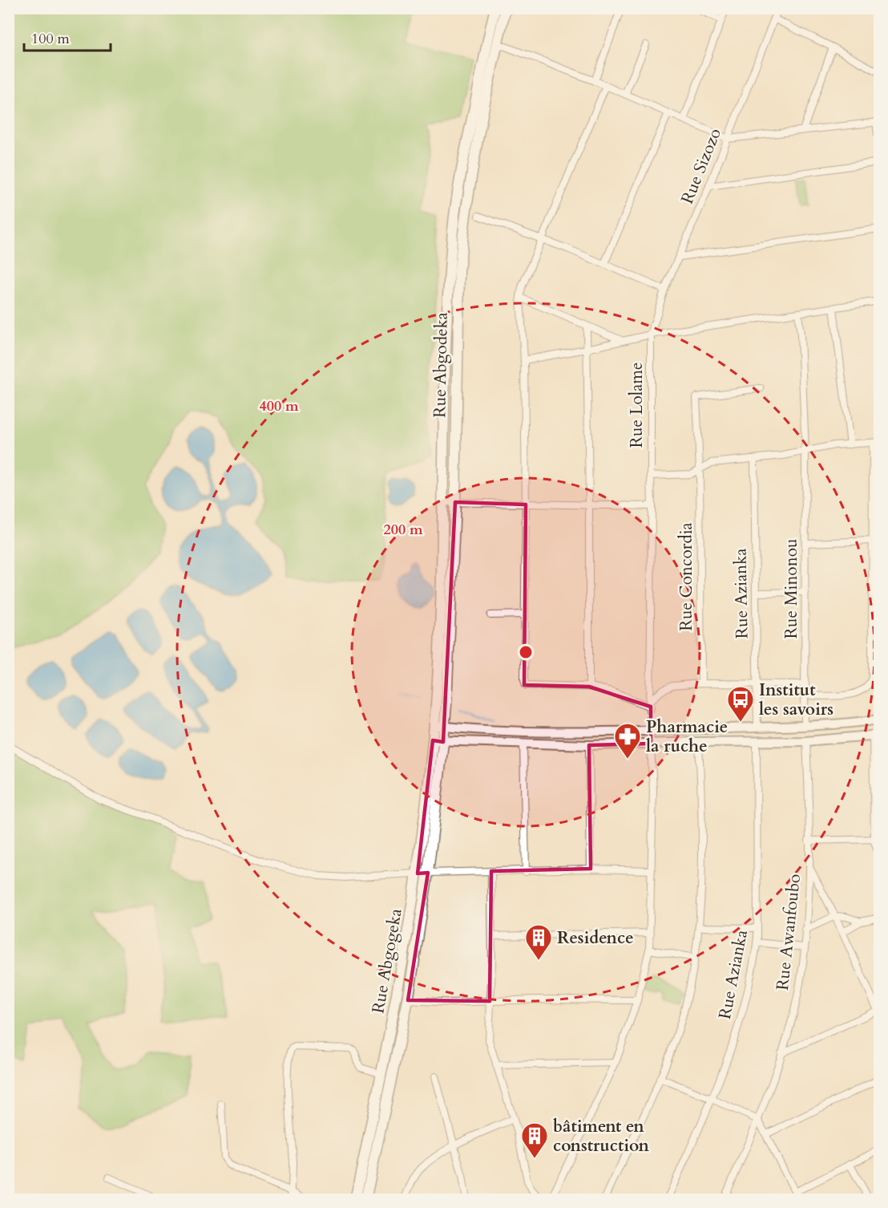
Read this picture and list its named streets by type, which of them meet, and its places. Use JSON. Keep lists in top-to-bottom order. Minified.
{"streets":{"main road":["Rue Abgodeka","Rue Abgogeka"],"street":["Rue Sizozo","Rue Lolame","Rue Concordia","Rue Minonou","Rue Azianka","Rue Awanfoubo"]},"crossings":[["Rue Sizozo","Rue Lolame"],["Rue Abgodeka","Rue Abgogeka"]],"places":{"bus stop":["Institut les savoirs"],"pharmacy":["Pharmacie la ruche"],"building":["Residence","bâtiment en construction"]},"scale_bar":"100 m","rings":["400 m","200 m"]}
